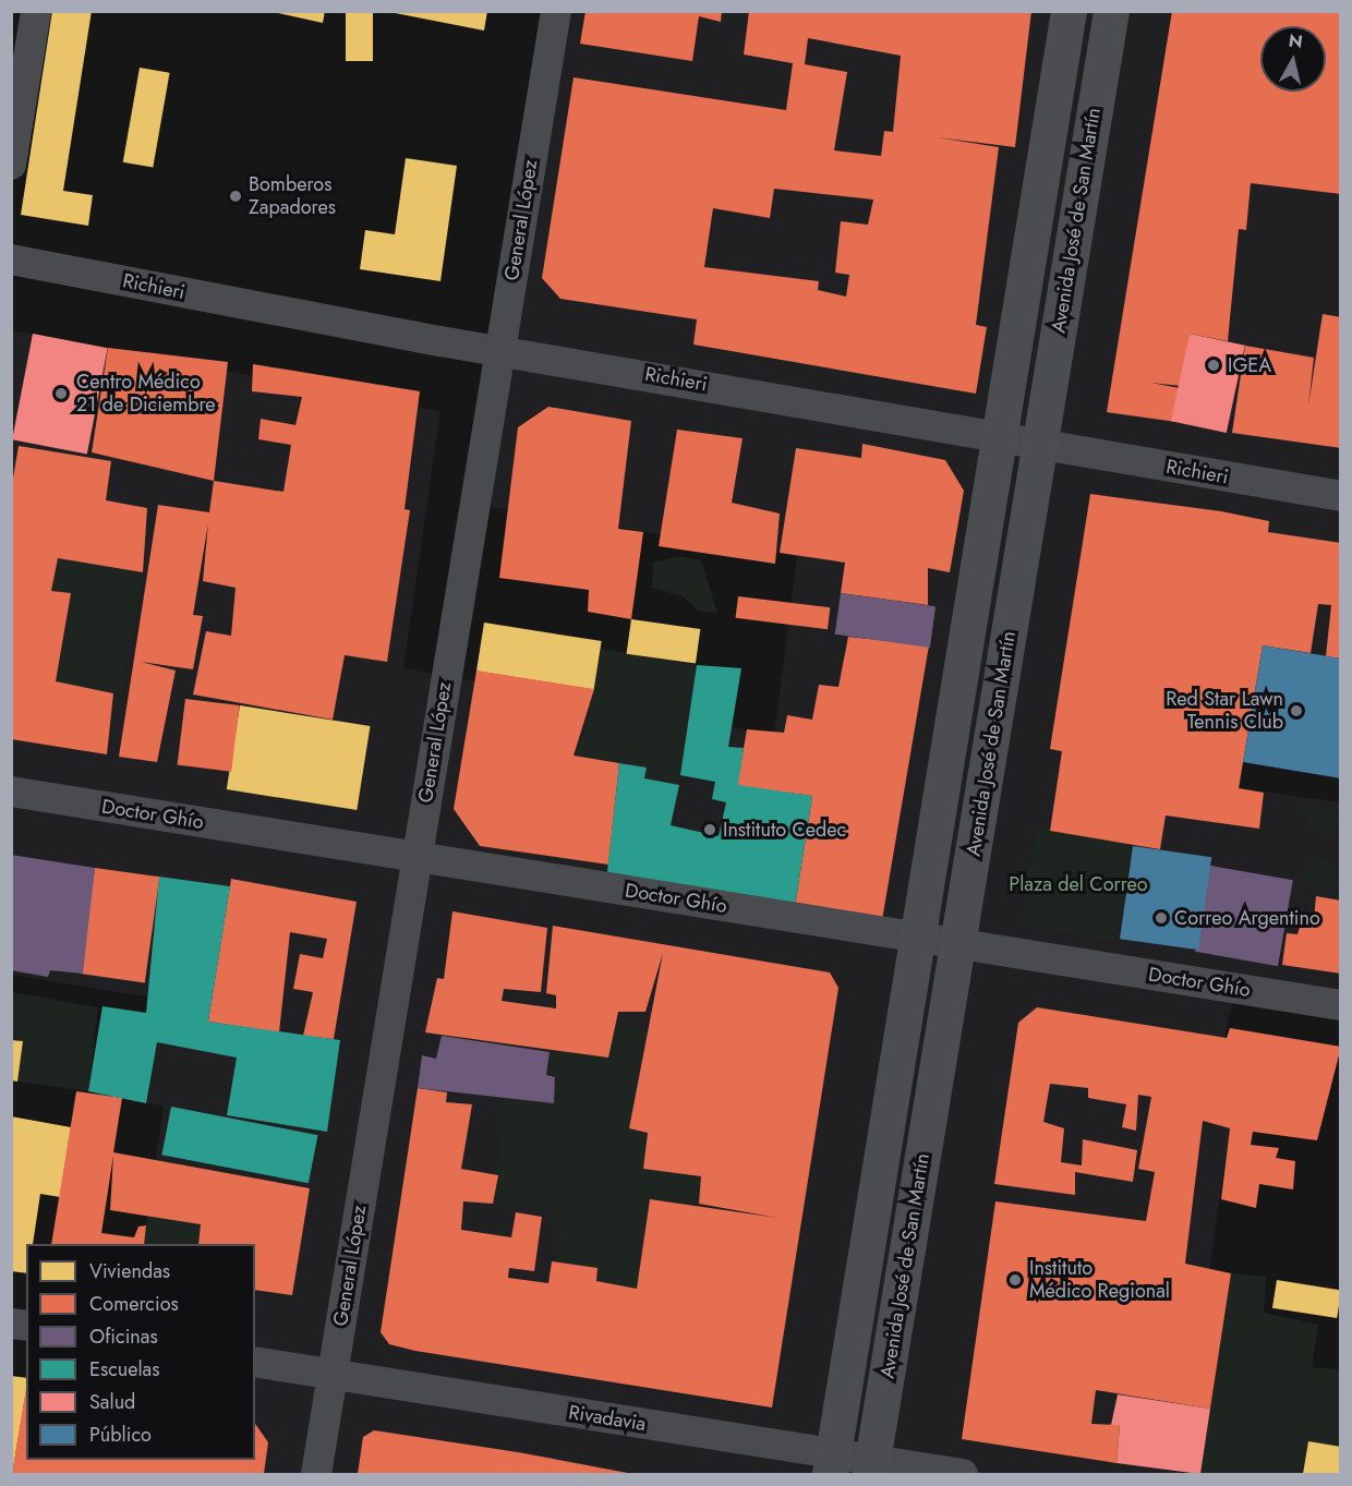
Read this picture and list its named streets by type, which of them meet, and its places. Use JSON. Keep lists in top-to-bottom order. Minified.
{"streets":{"main road":["Avenida José de San Martín"],"street":["General López","Richieri","Doctor Ghío","Rivadavia"]},"crossings":[["General López","Richieri"],["General López","Doctor Ghío"],["General López","Rivadavia"],["Avenida José de San Martín","Richieri"],["Avenida José de San Martín","Doctor Ghío"],["Avenida José de San Martín","Rivadavia"]],"parks":["Plaza del Correo"],"places":["Bomberos Zapadores","IGEA","Centro Médico 21 de Diciembre","Red Star Lawn Tennis Club","Instituto Cedec","Correo Argentino","Instituto Médico Regional"],"legend":["Viviendas","Comercios","Oficinas","Escuelas","Salud","Público"],"north":"top"}
